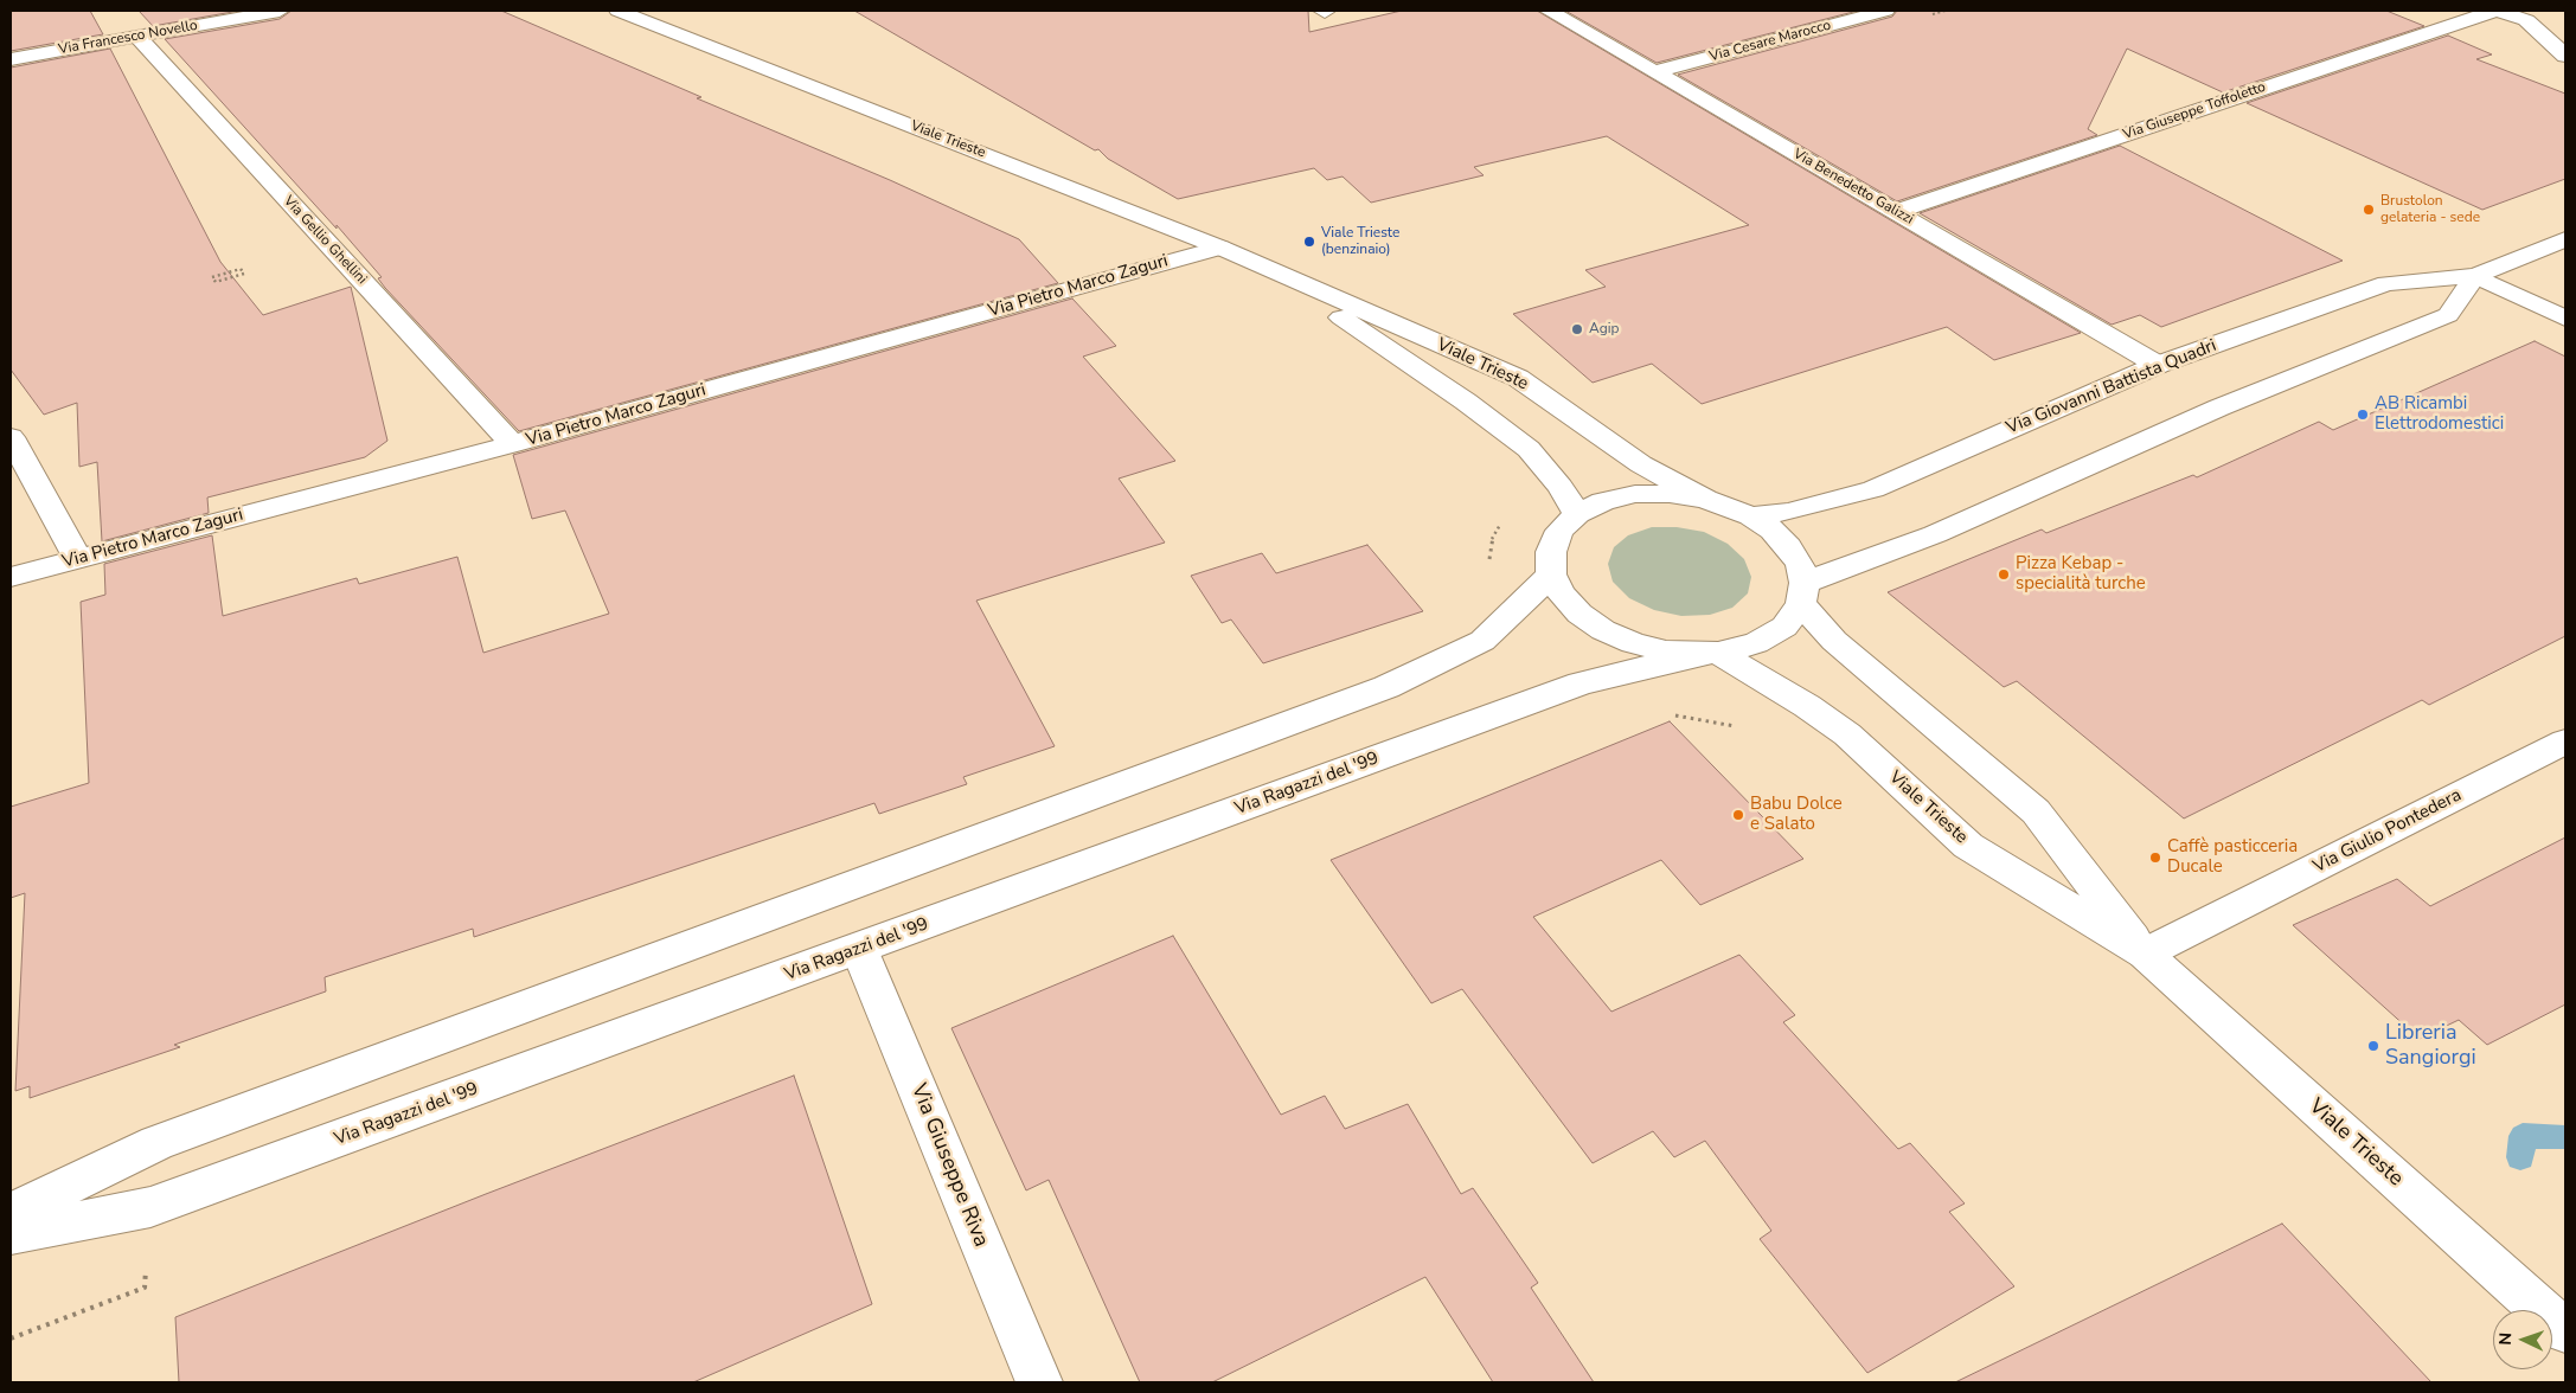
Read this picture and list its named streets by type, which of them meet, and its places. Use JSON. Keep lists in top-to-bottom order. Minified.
{"streets":{"main road":["Via Francesco Novello","Via Cesare Marocco","Via Giuseppe Toffoletto","Viale Trieste","Via Benedetto Galizzi","Via Gellio Ghellini","Via Pietro Marco Zaguri","Via Giovanni Battista Quadri","Via Ragazzi del '99","Via Giulio Pontedera","Via Giuseppe Riva"]},"crossings":[["Via Francesco Novello","Via Gellio Ghellini"],["Via Cesare Marocco","Via Benedetto Galizzi"],["Via Giuseppe Toffoletto","Via Benedetto Galizzi"],["Viale Trieste","Via Pietro Marco Zaguri"],["Viale Trieste","Via Giovanni Battista Quadri"],["Viale Trieste","Via Ragazzi del '99"],["Viale Trieste","Via Giulio Pontedera"],["Via Benedetto Galizzi","Via Giovanni Battista Quadri"],["Via Gellio Ghellini","Via Pietro Marco Zaguri"],["Via Giovanni Battista Quadri","Via Ragazzi del '99"],["Via Ragazzi del '99","Via Giuseppe Riva"]],"places":["Brustolon gelateria - sede","Viale Trieste (benzinaio)","Agip","AB Ricambi Elettrodomestici","Pizza Kebap - specialità turche","Babu Dolce e Salato","Caffè pasticceria Ducale","Libreria Sangiorgi"],"north":"left"}
